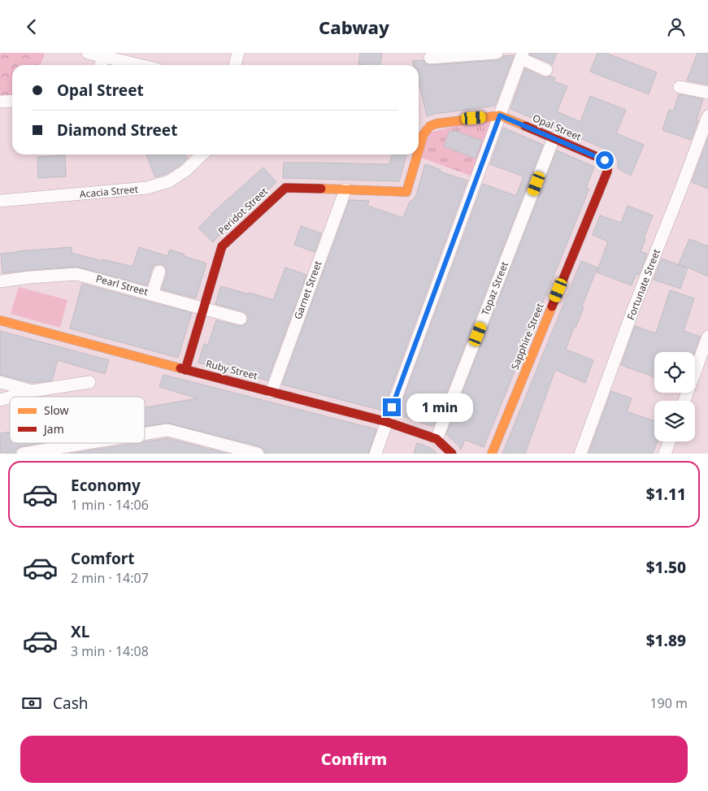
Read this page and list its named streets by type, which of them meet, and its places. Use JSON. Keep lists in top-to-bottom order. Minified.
{"streets":{"street":["Opal Street","Acacia Street","Peridot Street","Fortunate Street","Pearl Street","Topaz Street","Garnet Street","Sapphire Street","Ruby Street"]},"crossings":[["Opal Street","Peridot Street"],["Opal Street","Topaz Street"],["Opal Street","Sapphire Street"],["Peridot Street","Pearl Street"],["Peridot Street","Garnet Street"],["Peridot Street","Ruby Street"],["Topaz Street","Ruby Street"],["Garnet Street","Ruby Street"]],"legend":["Slow","Jam"],"page":{"header":"Cabway","banner":["Opal Street","Diamond Street"],"bubble":"1 min","list":[{"name":"Economy","note":"1 min · 14:06","value":"$1.11"},{"name":"Comfort","note":"2 min · 14:07","value":"$1.50"},{"name":"XL","note":"3 min · 14:08","value":"$1.89"}],"pay":["Cash","190 m"],"buttons":"Confirm"}}
